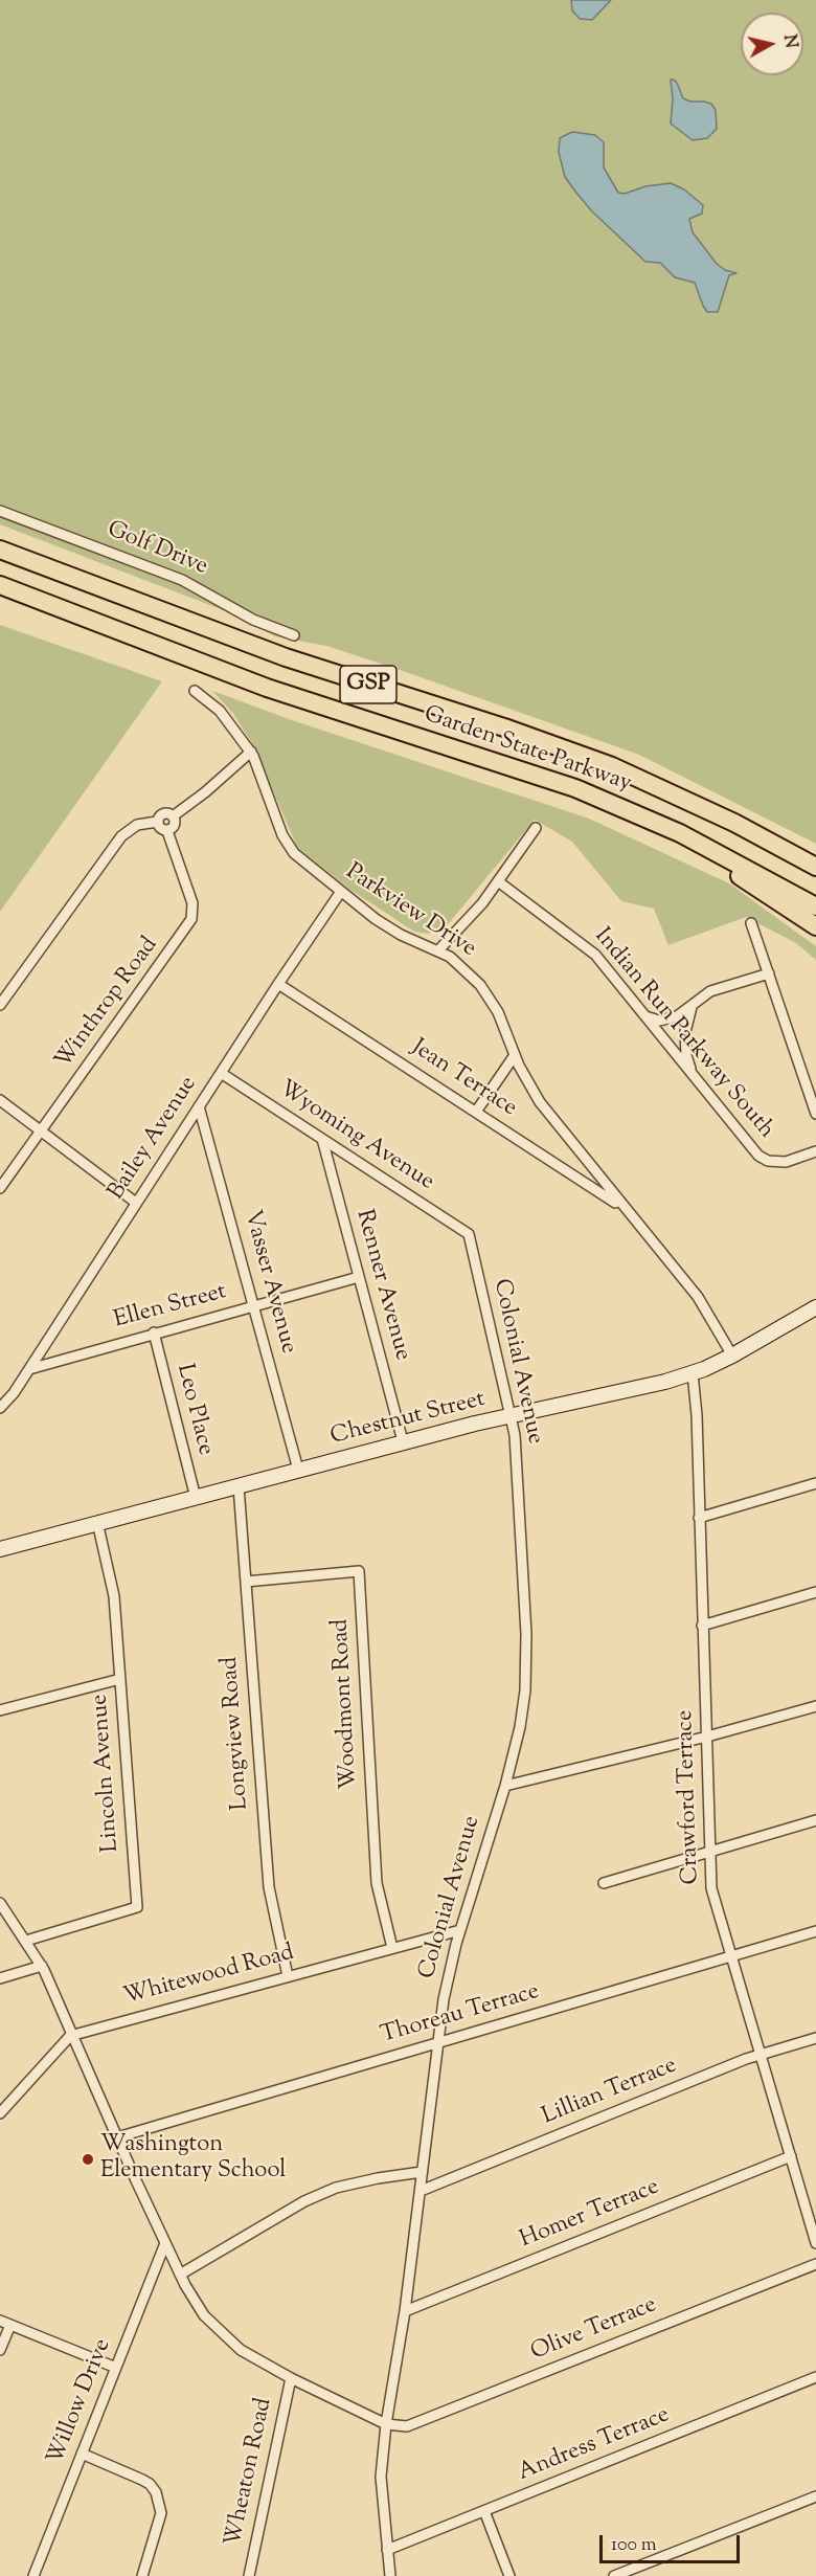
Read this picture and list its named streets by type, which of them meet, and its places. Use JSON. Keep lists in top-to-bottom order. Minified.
{"streets":{"highway":["GSP","Garden State Parkway"],"main road":["Chestnut Street"],"street":["Golf Drive","Parkview Drive","Winthrop Road","Indian Run Parkway South","Jean Terrace","Wyoming Avenue","Bailey Avenue","Vasser Avenue","Renner Avenue","Ellen Street","Colonial Avenue","Leo Place","Woodmont Road","Longview Road","Lincoln Avenue","Crawford Terrace","Whitewood Road","Thoreau Terrace","Lillian Terrace","Homer Terrace","Olive Terrace","Willow Drive","Andress Terrace","Wheaton Road"]},"crossings":[["Parkview Drive","Jean Terrace"],["Parkview Drive","Bailey Avenue"],["Parkview Drive","Chestnut Street"],["Jean Terrace","Bailey Avenue"],["Wyoming Avenue","Bailey Avenue"],["Wyoming Avenue","Renner Avenue"],["Wyoming Avenue","Colonial Avenue"],["Bailey Avenue","Vasser Avenue"],["Bailey Avenue","Ellen Street"],["Vasser Avenue","Ellen Street"],["Vasser Avenue","Chestnut Street"],["Renner Avenue","Ellen Street"],["Renner Avenue","Chestnut Street"],["Ellen Street","Leo Place"],["Colonial Avenue","Chestnut Street"],["Colonial Avenue","Whitewood Road"],["Colonial Avenue","Thoreau Terrace"],["Colonial Avenue","Lillian Terrace"],["Colonial Avenue","Homer Terrace"],["Colonial Avenue","Olive Terrace"],["Colonial Avenue","Andress Terrace"],["Leo Place","Chestnut Street"],["Chestnut Street","Longview Road"],["Chestnut Street","Lincoln Avenue"],["Chestnut Street","Crawford Terrace"],["Woodmont Road","Longview Road"],["Woodmont Road","Whitewood Road"],["Longview Road","Whitewood Road"],["Crawford Terrace","Thoreau Terrace"],["Crawford Terrace","Lillian Terrace"],["Crawford Terrace","Homer Terrace"]],"places":["Washington Elementary School"],"scale_bar":"100 m","north":"right"}
